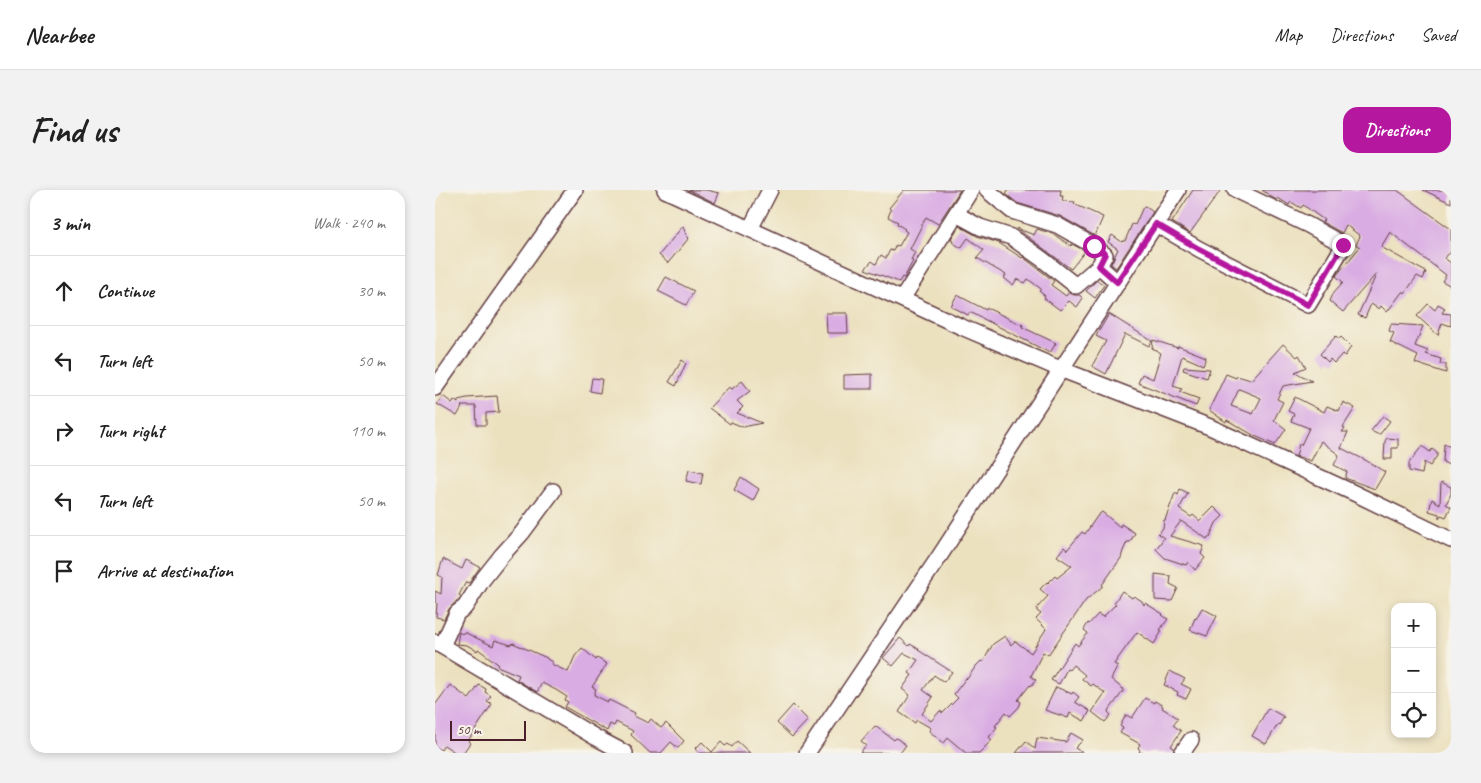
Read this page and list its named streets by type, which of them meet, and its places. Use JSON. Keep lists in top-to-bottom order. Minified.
{"scale_bar":"50 m","page":{"header":"Nearbee","nav":["Map","Directions","Saved"],"buttons":"Directions","title":"Find us","heading":["3 min","Walk · 240 m"],"list":[["Continue","30 m"],["Turn left","50 m"],["Turn right","110 m"],["Turn left","50 m"],"Arrive at destination"],"map_buttons":["+","−"],"scale":"50 m"}}
